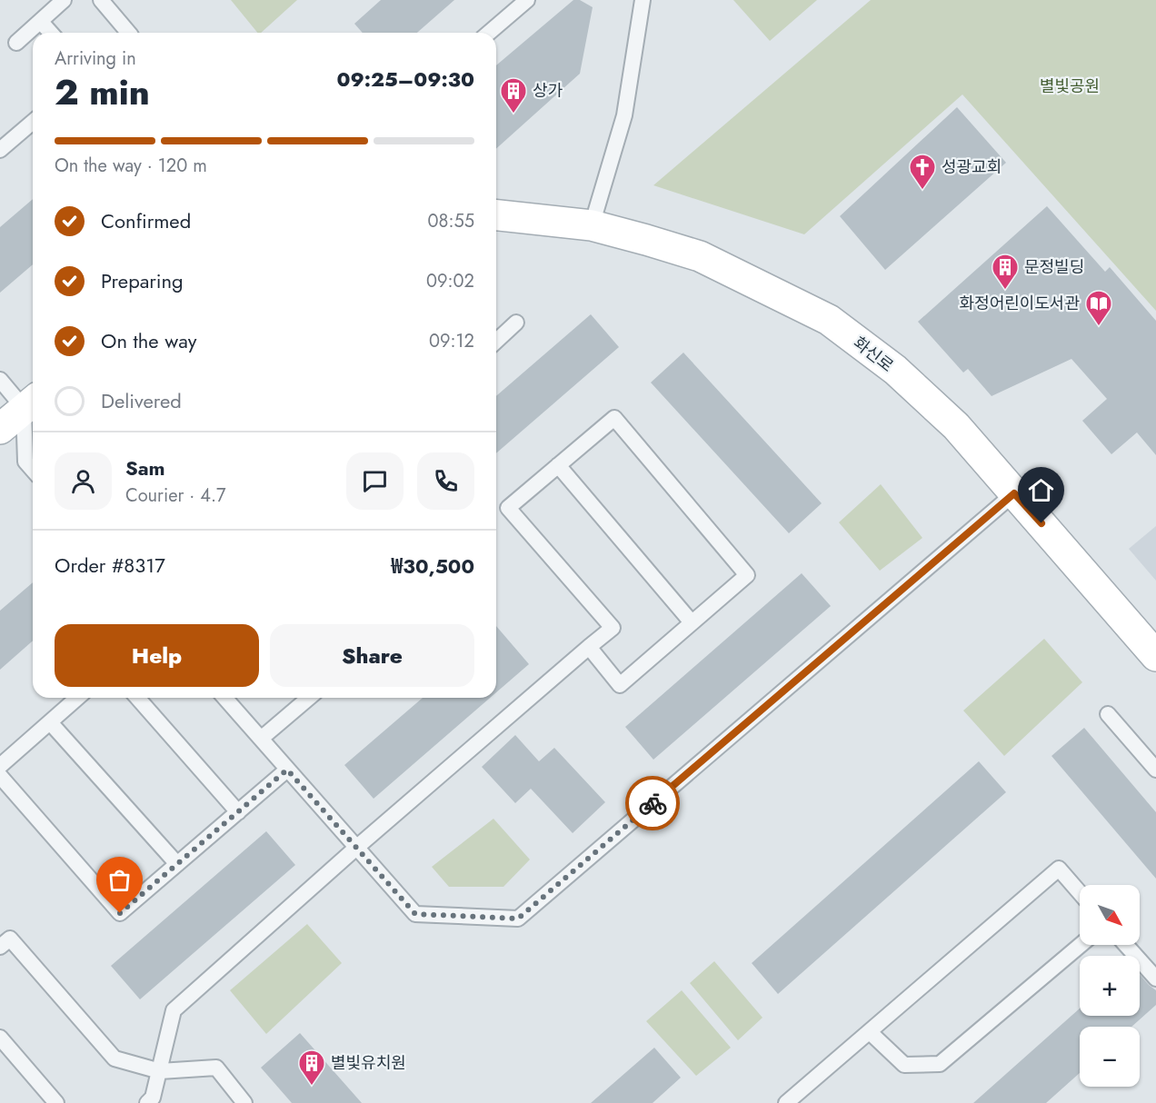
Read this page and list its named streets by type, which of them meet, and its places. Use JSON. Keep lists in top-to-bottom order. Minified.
{"streets":{"main road":["화신로"]},"parks":["별빛공원"],"places":{"building":["상가","문정빌딩","별빛유치원"],"church":["성광교회"],"library":["화정어린이도서관"]},"north":"bottom right","page":{"heading":["2 min","Arriving in","09:25–09:30"],"panel":["Sam","Courier · 4.7","Order #8317","₩30,500"],"bar":"On the way · 120 m","list":[["Confirmed","08:55"],["Preparing","09:02"],["On the way","09:12"],"Delivered"],"buttons":["Help","Share"],"map_buttons":["+","−"]}}
